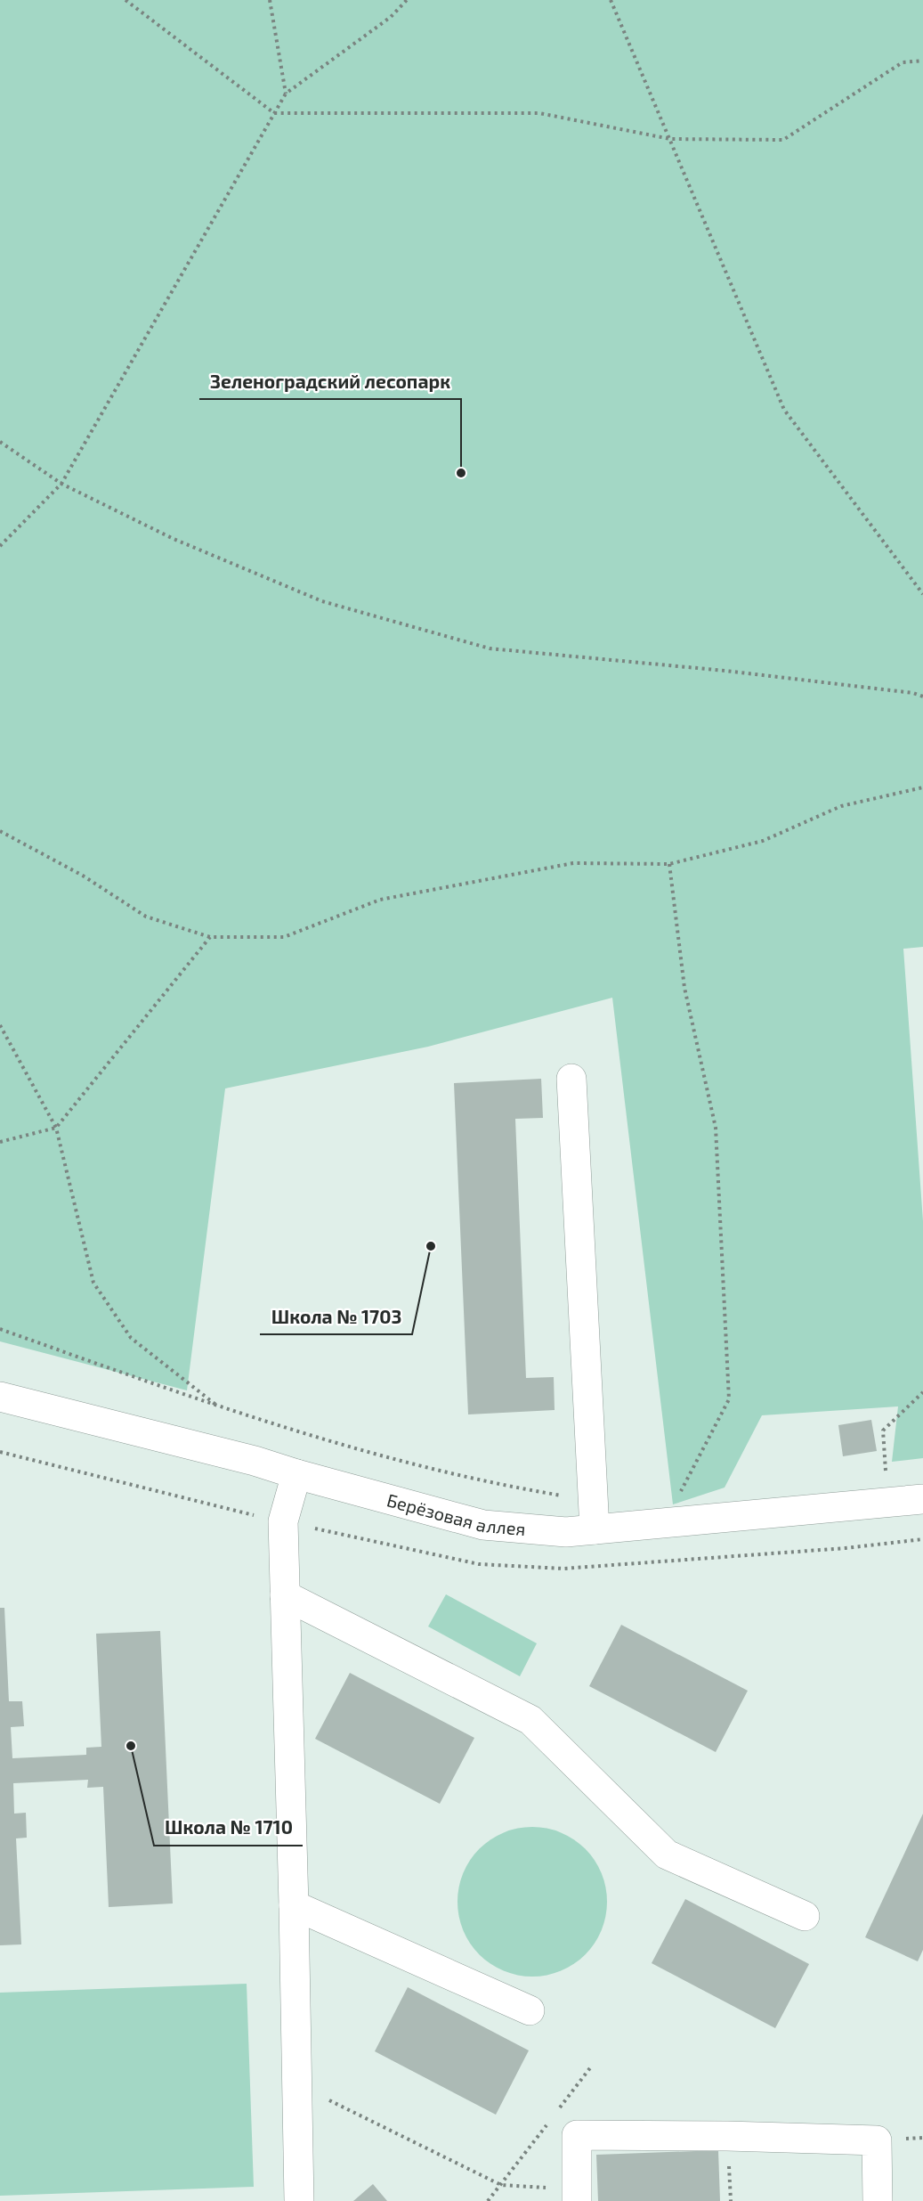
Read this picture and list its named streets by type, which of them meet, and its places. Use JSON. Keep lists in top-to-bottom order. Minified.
{"streets":{"street":["Берёзовая аллея"]},"places":["Зеленоградский лесопарк","Школа № 1703","Школа № 1710"]}
